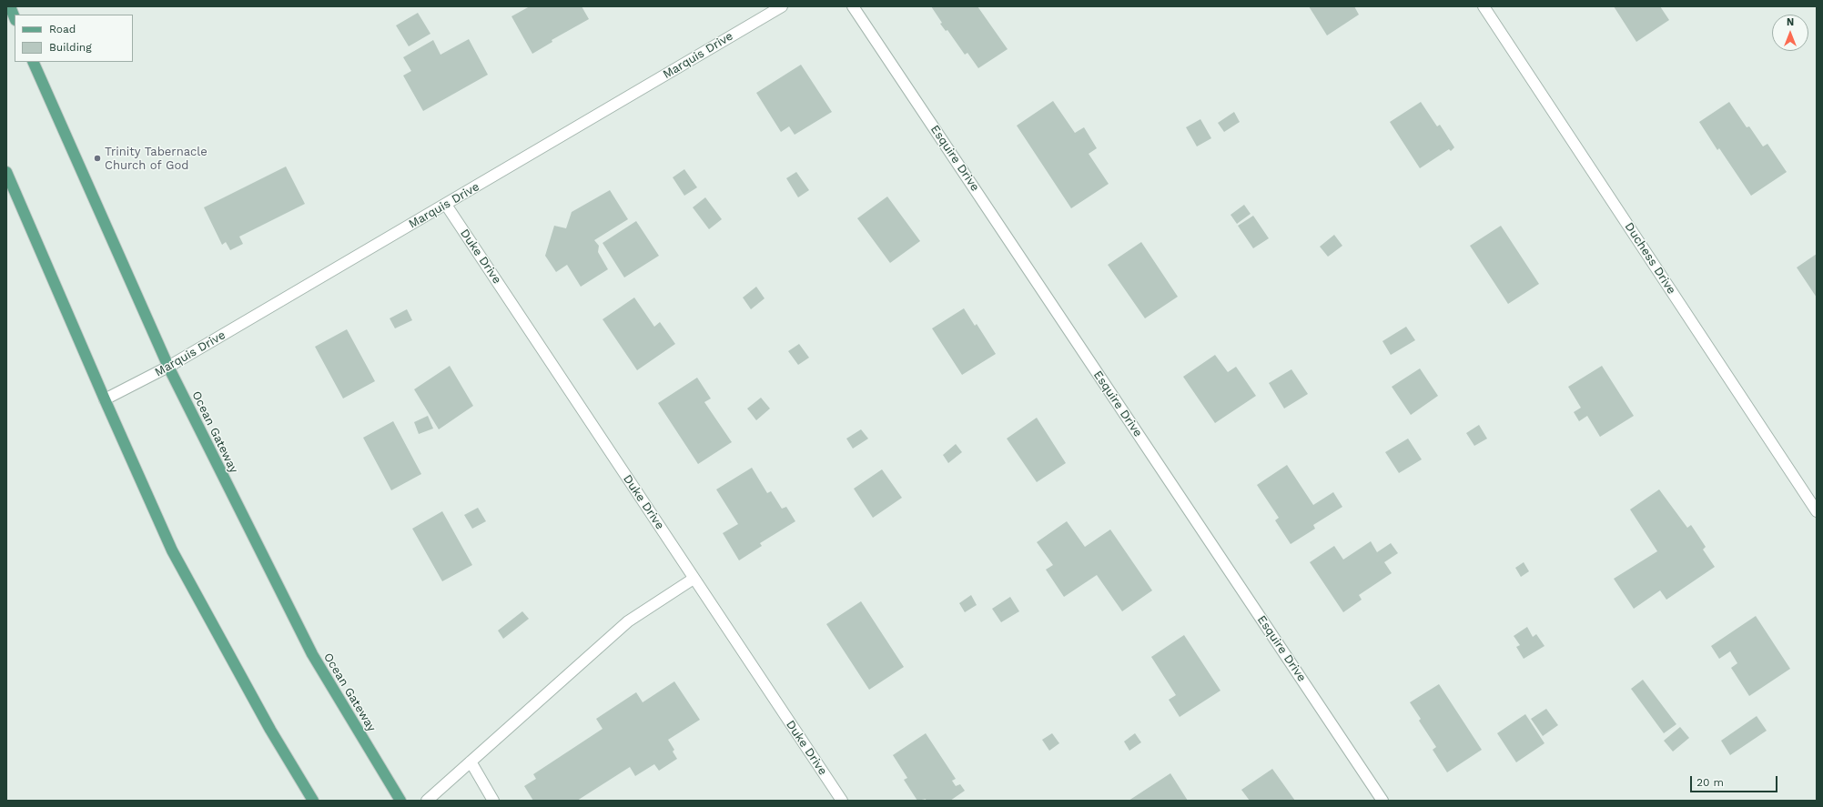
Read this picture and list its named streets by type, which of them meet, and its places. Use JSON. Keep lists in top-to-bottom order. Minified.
{"streets":{"main road":["Ocean Gateway"],"street":["Marquis Drive","Esquire Drive","Duke Drive","Duchess Drive"]},"crossings":[["Marquis Drive","Duke Drive"],["Marquis Drive","Ocean Gateway"]],"places":["Trinity Tabernacle Church of God"],"legend":["Road","Building"],"scale_bar":"20 m","north":"top"}
